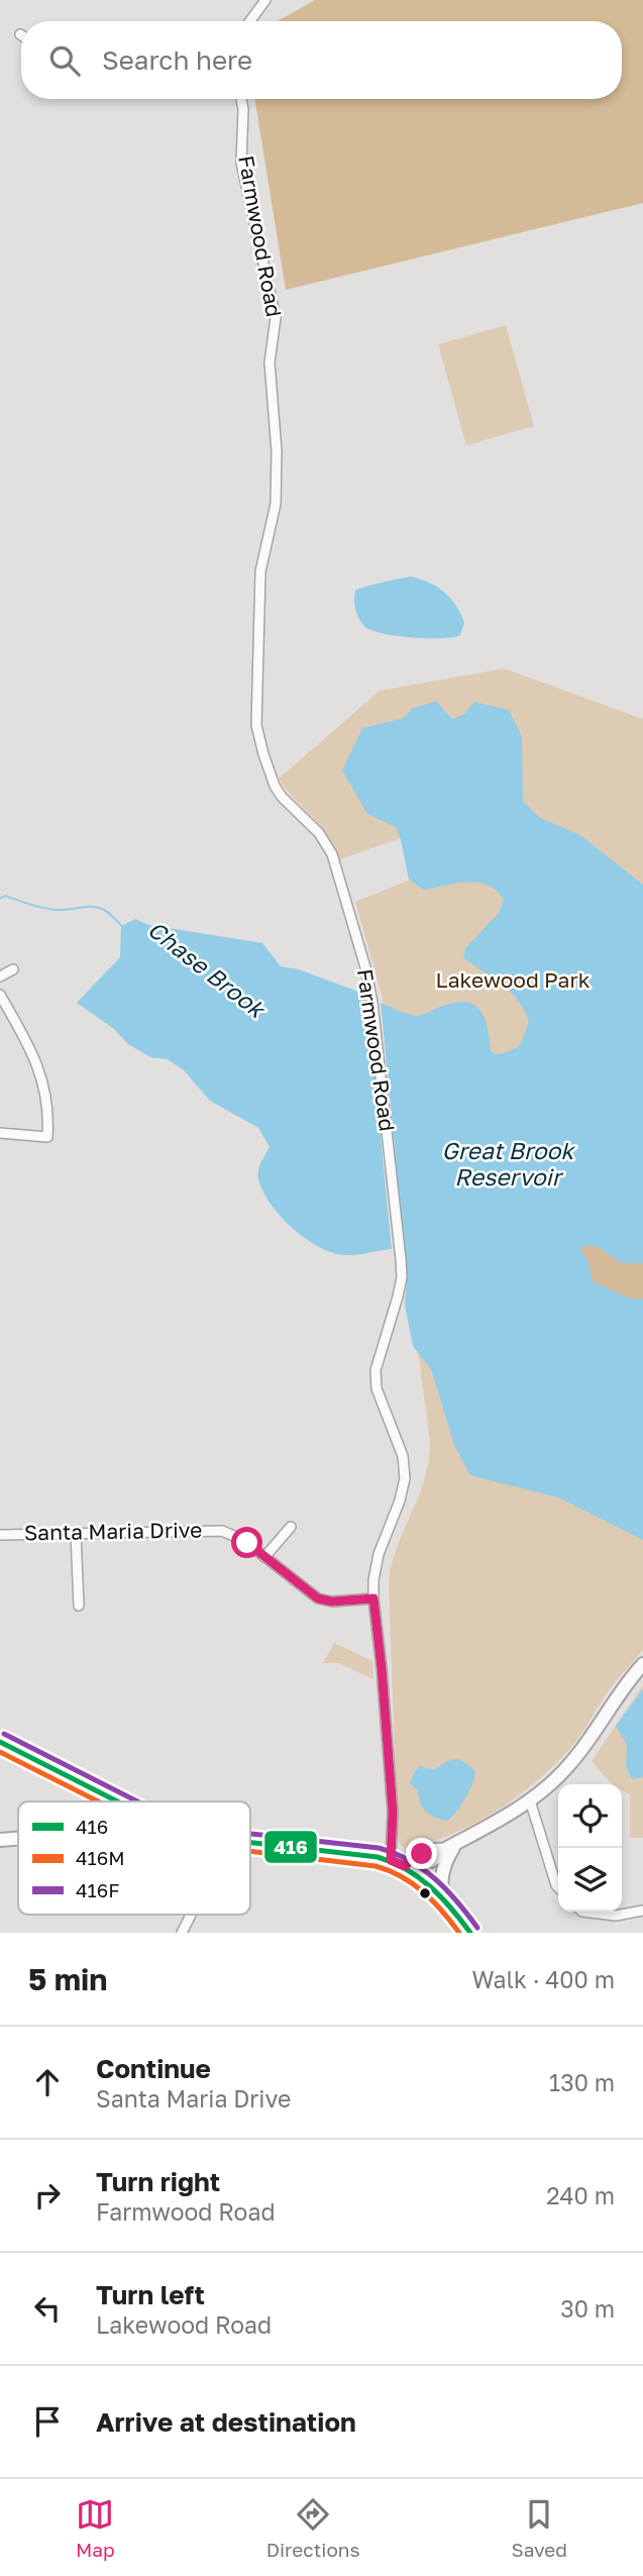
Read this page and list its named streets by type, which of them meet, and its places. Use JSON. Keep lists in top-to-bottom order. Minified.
{"streets":{"street":["Farmwood Road","Santa Maria Drive"]},"crossings":[["Farmwood Road","Santa Maria Drive"]],"water":["Chase Brook","Great Brook Reservoir"],"parks":["Lakewood Park"],"lines":["transit line 416F","transit line 416","transit line 416M"],"legend":["416","416M","416F"],"page":{"search":"Search here","heading":["5 min","Walk · 400 m"],"list":[["Continue","Santa Maria Drive","130 m"],["Turn right","Farmwood Road","240 m"],["Turn left","Lakewood Road","30 m"],"Arrive at destination"],"nav":["Map","Directions","Saved"]}}
